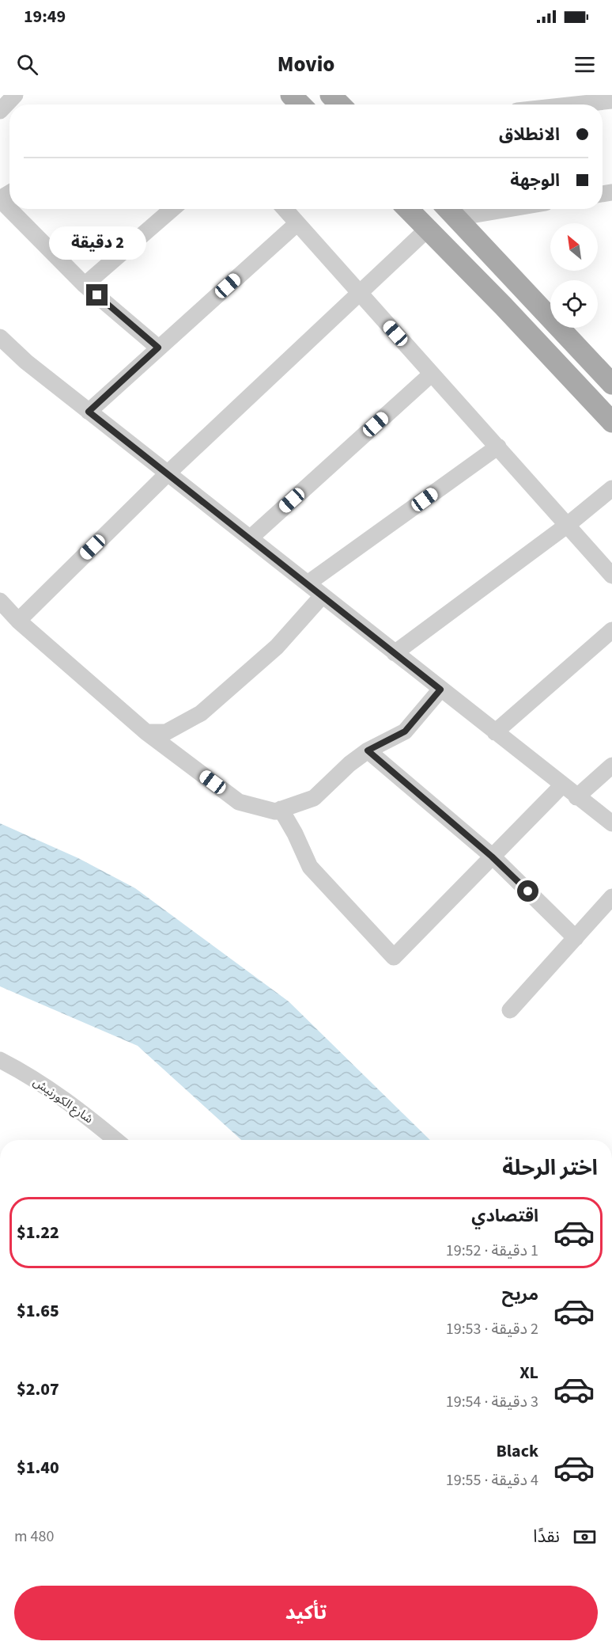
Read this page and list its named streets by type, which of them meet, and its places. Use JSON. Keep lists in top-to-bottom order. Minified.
{"streets":{"street":["شارع الكورنيش"]},"north":"top left","page":{"status":"19:49","header":"Movio","banner":["الانطلاق","الوجهة"],"bubble":"2 دقيقة","heading":"اختر الرحلة","list":[{"name":"اقتصادي","note":"1 دقيقة · 19:52","value":"$1.22"},{"name":"مريح","note":"2 دقيقة · 19:53","value":"$1.65"},{"name":"XL","note":"3 دقيقة · 19:54","value":"$2.07"},{"name":"Black","note":"4 دقيقة · 19:55","value":"$1.40"}],"pay":["نقدًا","480 m"],"buttons":"تأكيد"}}
